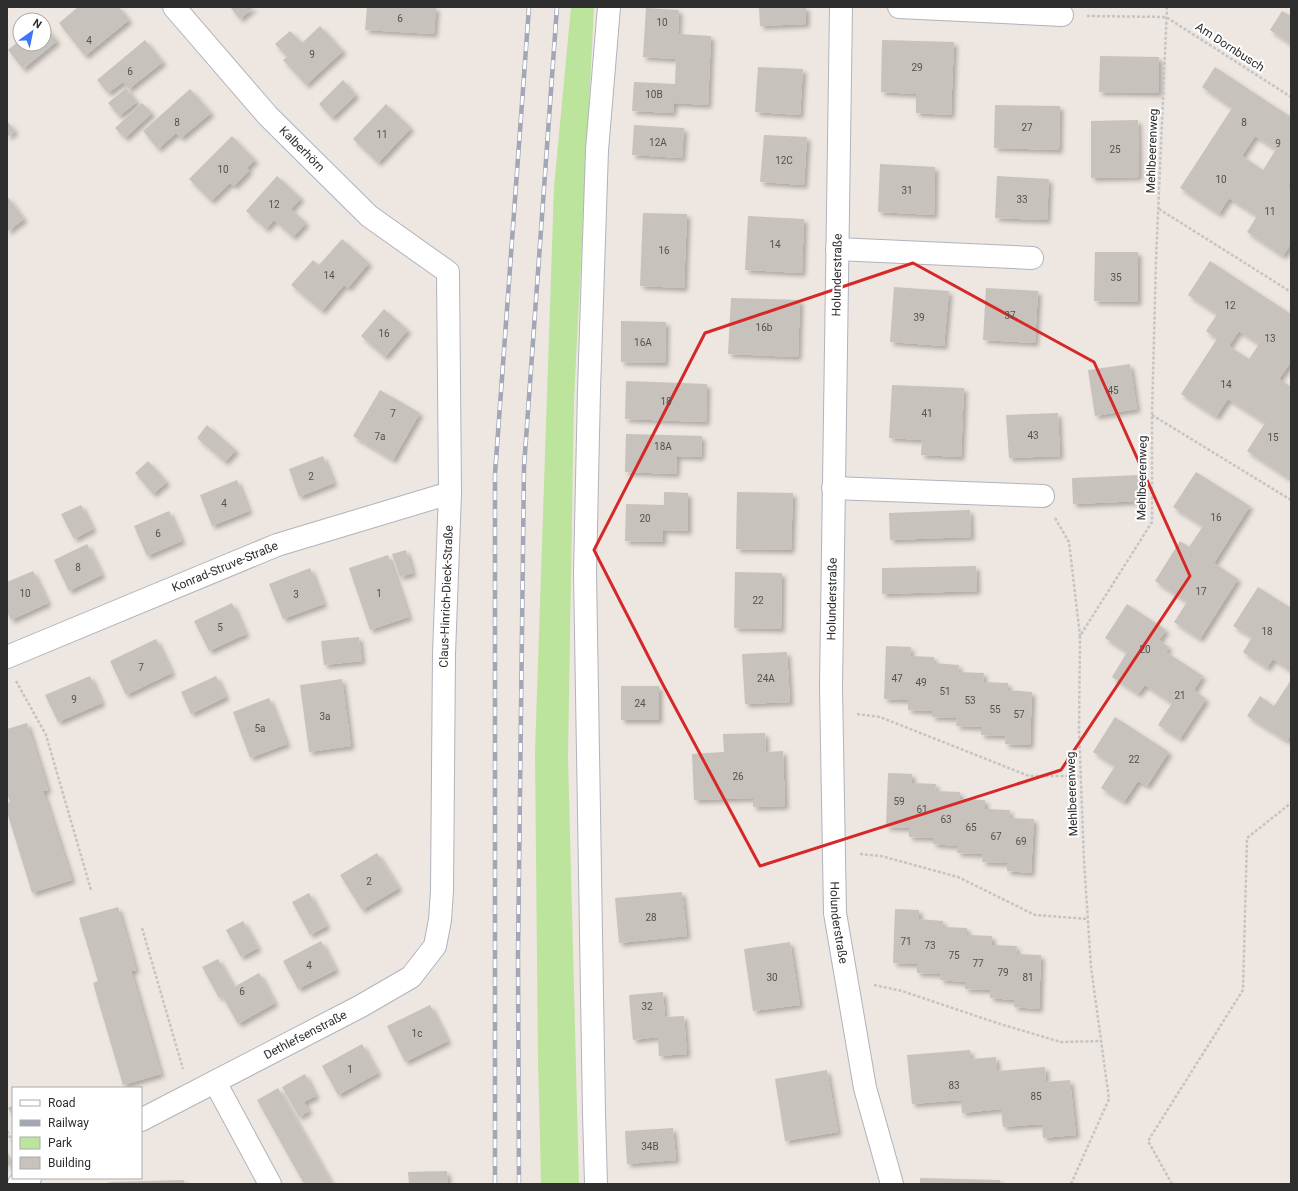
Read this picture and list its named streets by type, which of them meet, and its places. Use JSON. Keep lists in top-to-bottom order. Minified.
{"streets":{"street":["Kalberhörn","Holunderstraße","Konrad-Struve-Straße","Claus-Hinrich-Dieck-Straße","Dethlefsenstraße"],"path":["Am Dornbusch","Mehlbeerenweg"]},"crossings":[["Am Dornbusch","Mehlbeerenweg"],["Kalberhörn","Claus-Hinrich-Dieck-Straße"],["Konrad-Struve-Straße","Claus-Hinrich-Dieck-Straße"],["Claus-Hinrich-Dieck-Straße","Dethlefsenstraße"]],"house_numbers":["6","10","4","9","29","6","10B","8","8","27","11","12A","9","25","12C","10","10","31","33","12","11","14","16","14","35","12","37","39","16b","16","13","16A","14","45","18","7","41","43","7a","15","18A","2","4","16","20","6","8","17","10","1","3","22","5","18","20","7","24A","47","49","51","21","9","53","24","55","57","3a","5a","22","26","59","61","63","65","67","69","2","28","71","73","75","77","4","79","30","81","6","32","1c","1","83","85","34B"],"legend":["Road","Railway","Park","Building"],"north":"top right"}
